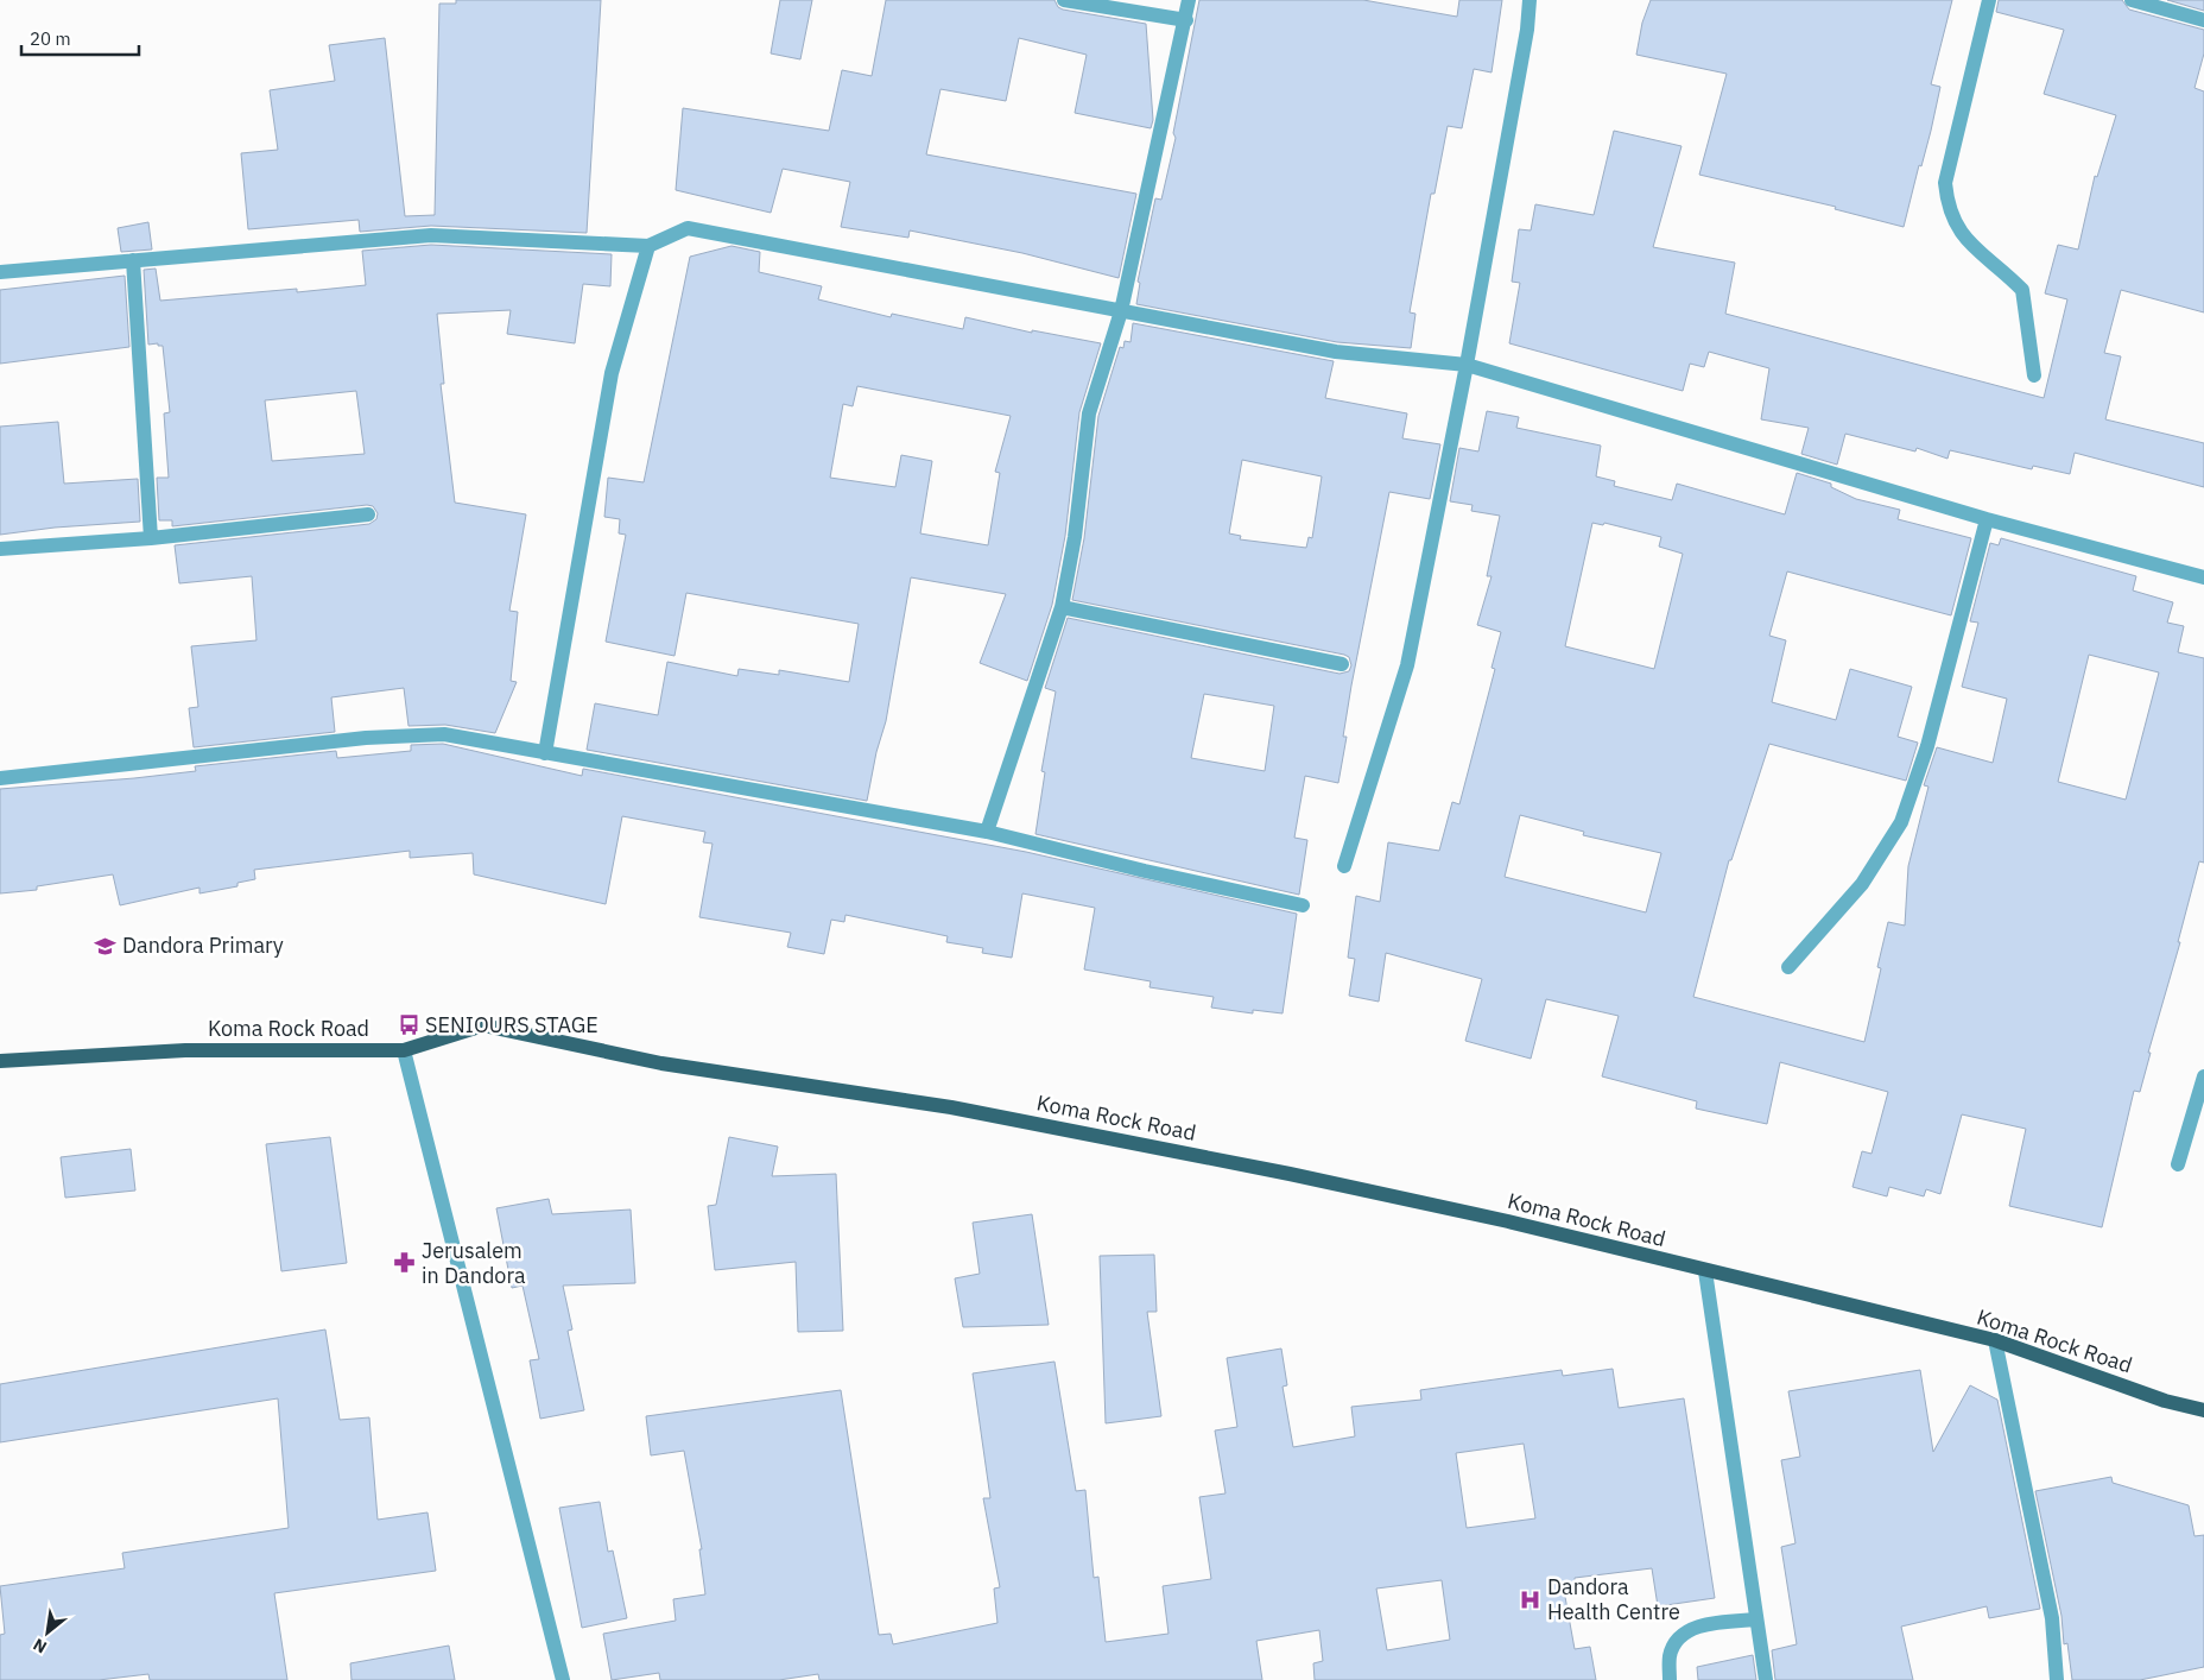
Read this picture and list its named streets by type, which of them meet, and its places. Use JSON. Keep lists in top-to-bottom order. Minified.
{"streets":{"main road":["Koma Rock Road"]},"places":{"school or university":["Dandora Primary"],"bus stop":["SENIOURS STAGE"],"pharmacy":["Jerusalem in Dandora"],"hospital":["Dandora Health Centre"]},"scale_bar":"20 m","north":"bottom left"}
